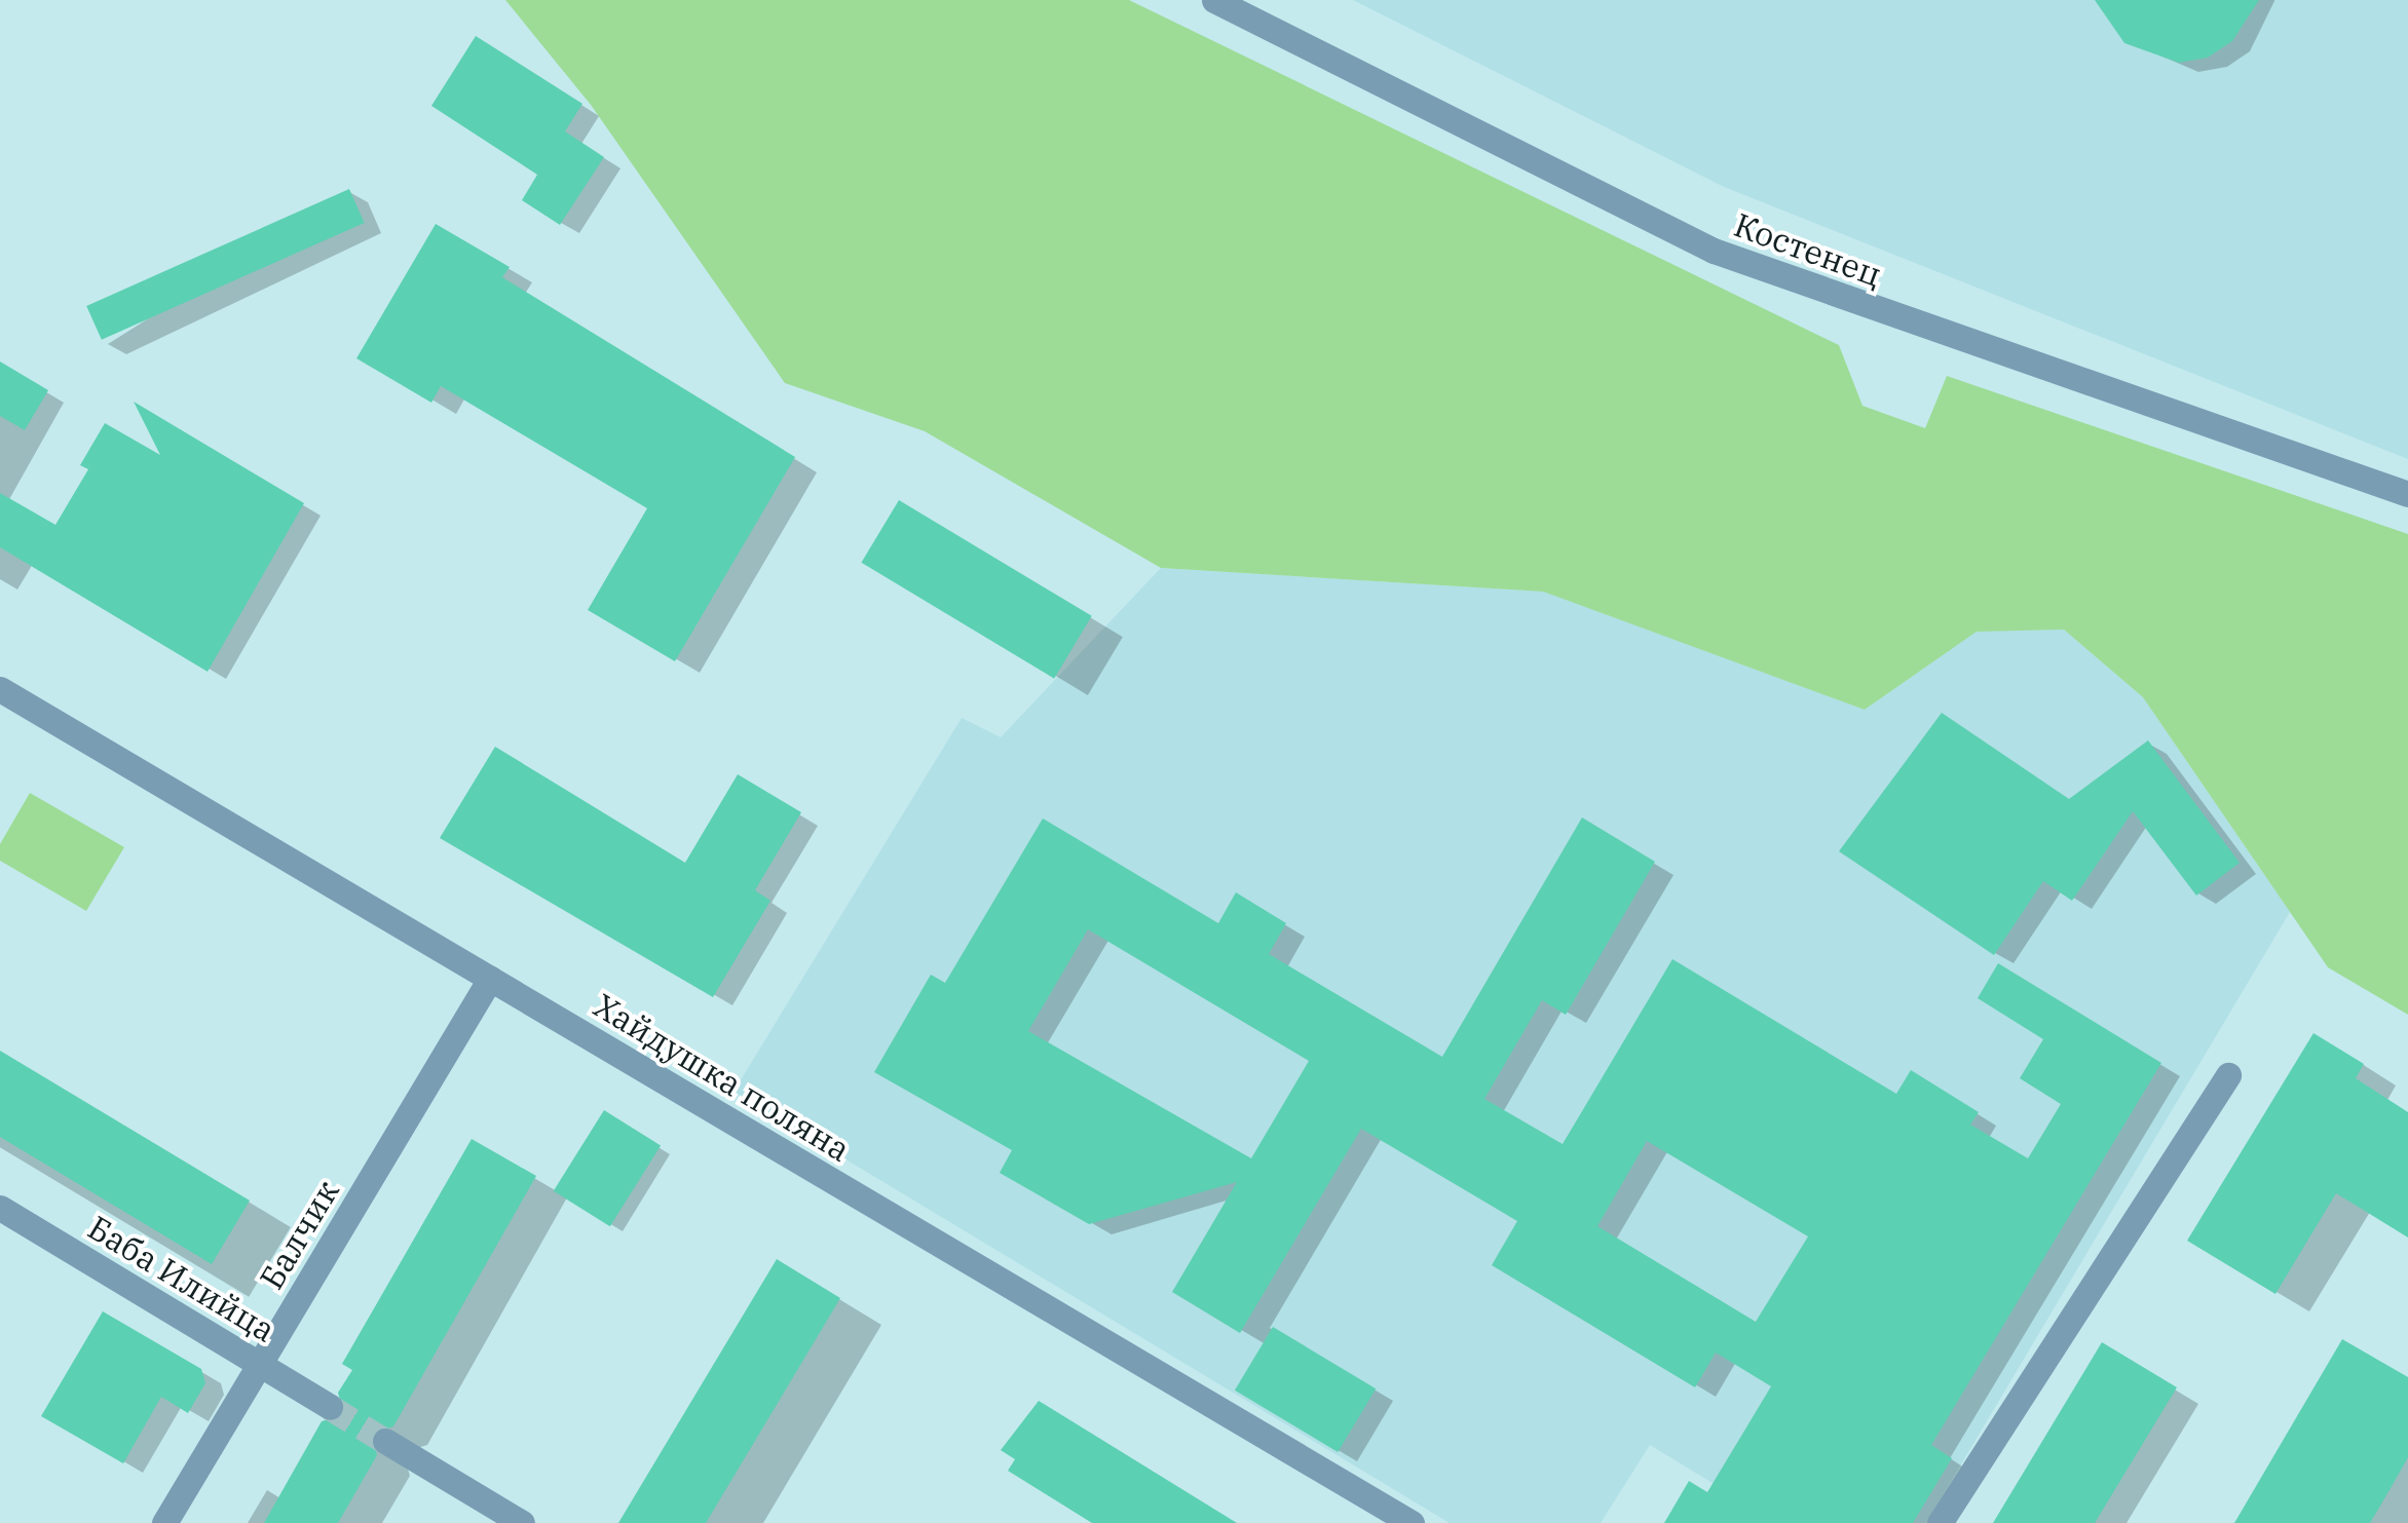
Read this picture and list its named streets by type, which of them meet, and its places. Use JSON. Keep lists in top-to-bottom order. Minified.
{"streets":{"street":["Костенец","Хайдушка поляна","Балчик","Баба Илийца"]},"crossings":[["Хайдушка поляна","Балчик"],["Балчик","Баба Илийца"]]}
